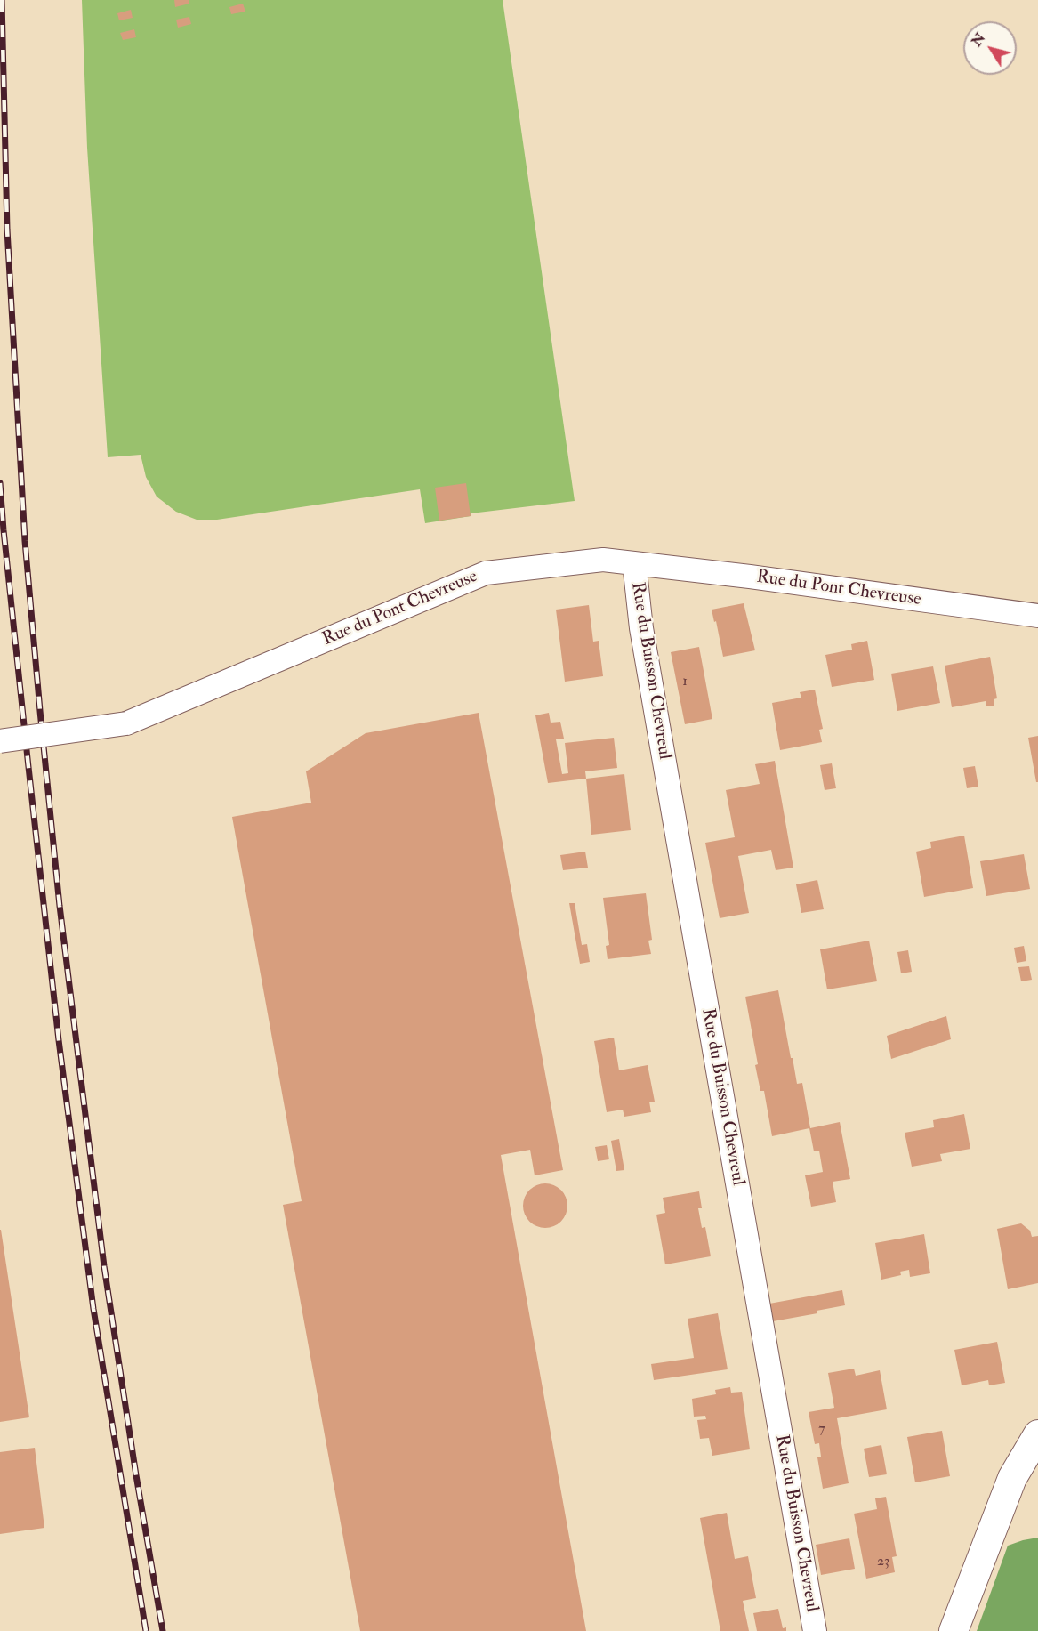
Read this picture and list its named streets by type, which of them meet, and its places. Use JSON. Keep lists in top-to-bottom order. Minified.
{"streets":{"street":["Rue du Pont Chevreuse","Rue du Buisson Chevreul"]},"crossings":[["Rue du Pont Chevreuse","Rue du Buisson Chevreul"]],"house_numbers":["1","7","23"],"north":"top left"}
